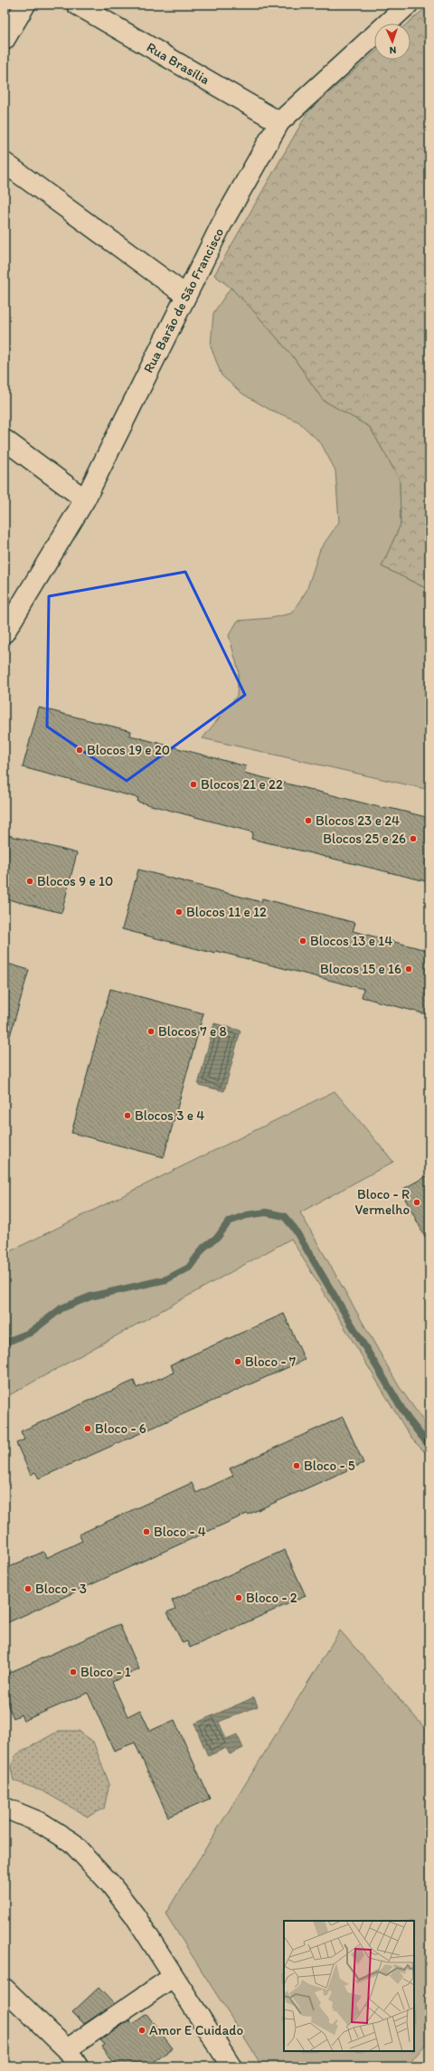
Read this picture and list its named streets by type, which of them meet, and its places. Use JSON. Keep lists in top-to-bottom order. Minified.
{"streets":{"street":["Rua Brasília","Rua Barão de São Francisco"]},"crossings":[["Rua Brasília","Rua Barão de São Francisco"]],"places":["Blocos 19 e 20","Blocos 21 e 22","Blocos 23 e 24","Blocos 25 e 26","Blocos 9 e 10","Blocos 11 e 12","Blocos 13 e 14","Blocos 15 e 16","Blocos 7 e 8","Blocos 3 e 4","Bloco - R Vermelho","Bloco - 7","Bloco - 6","Bloco - 5","Bloco - 4","Bloco - 3","Bloco - 2","Bloco - 1","Amor E Cuidado"],"north":"bottom"}
